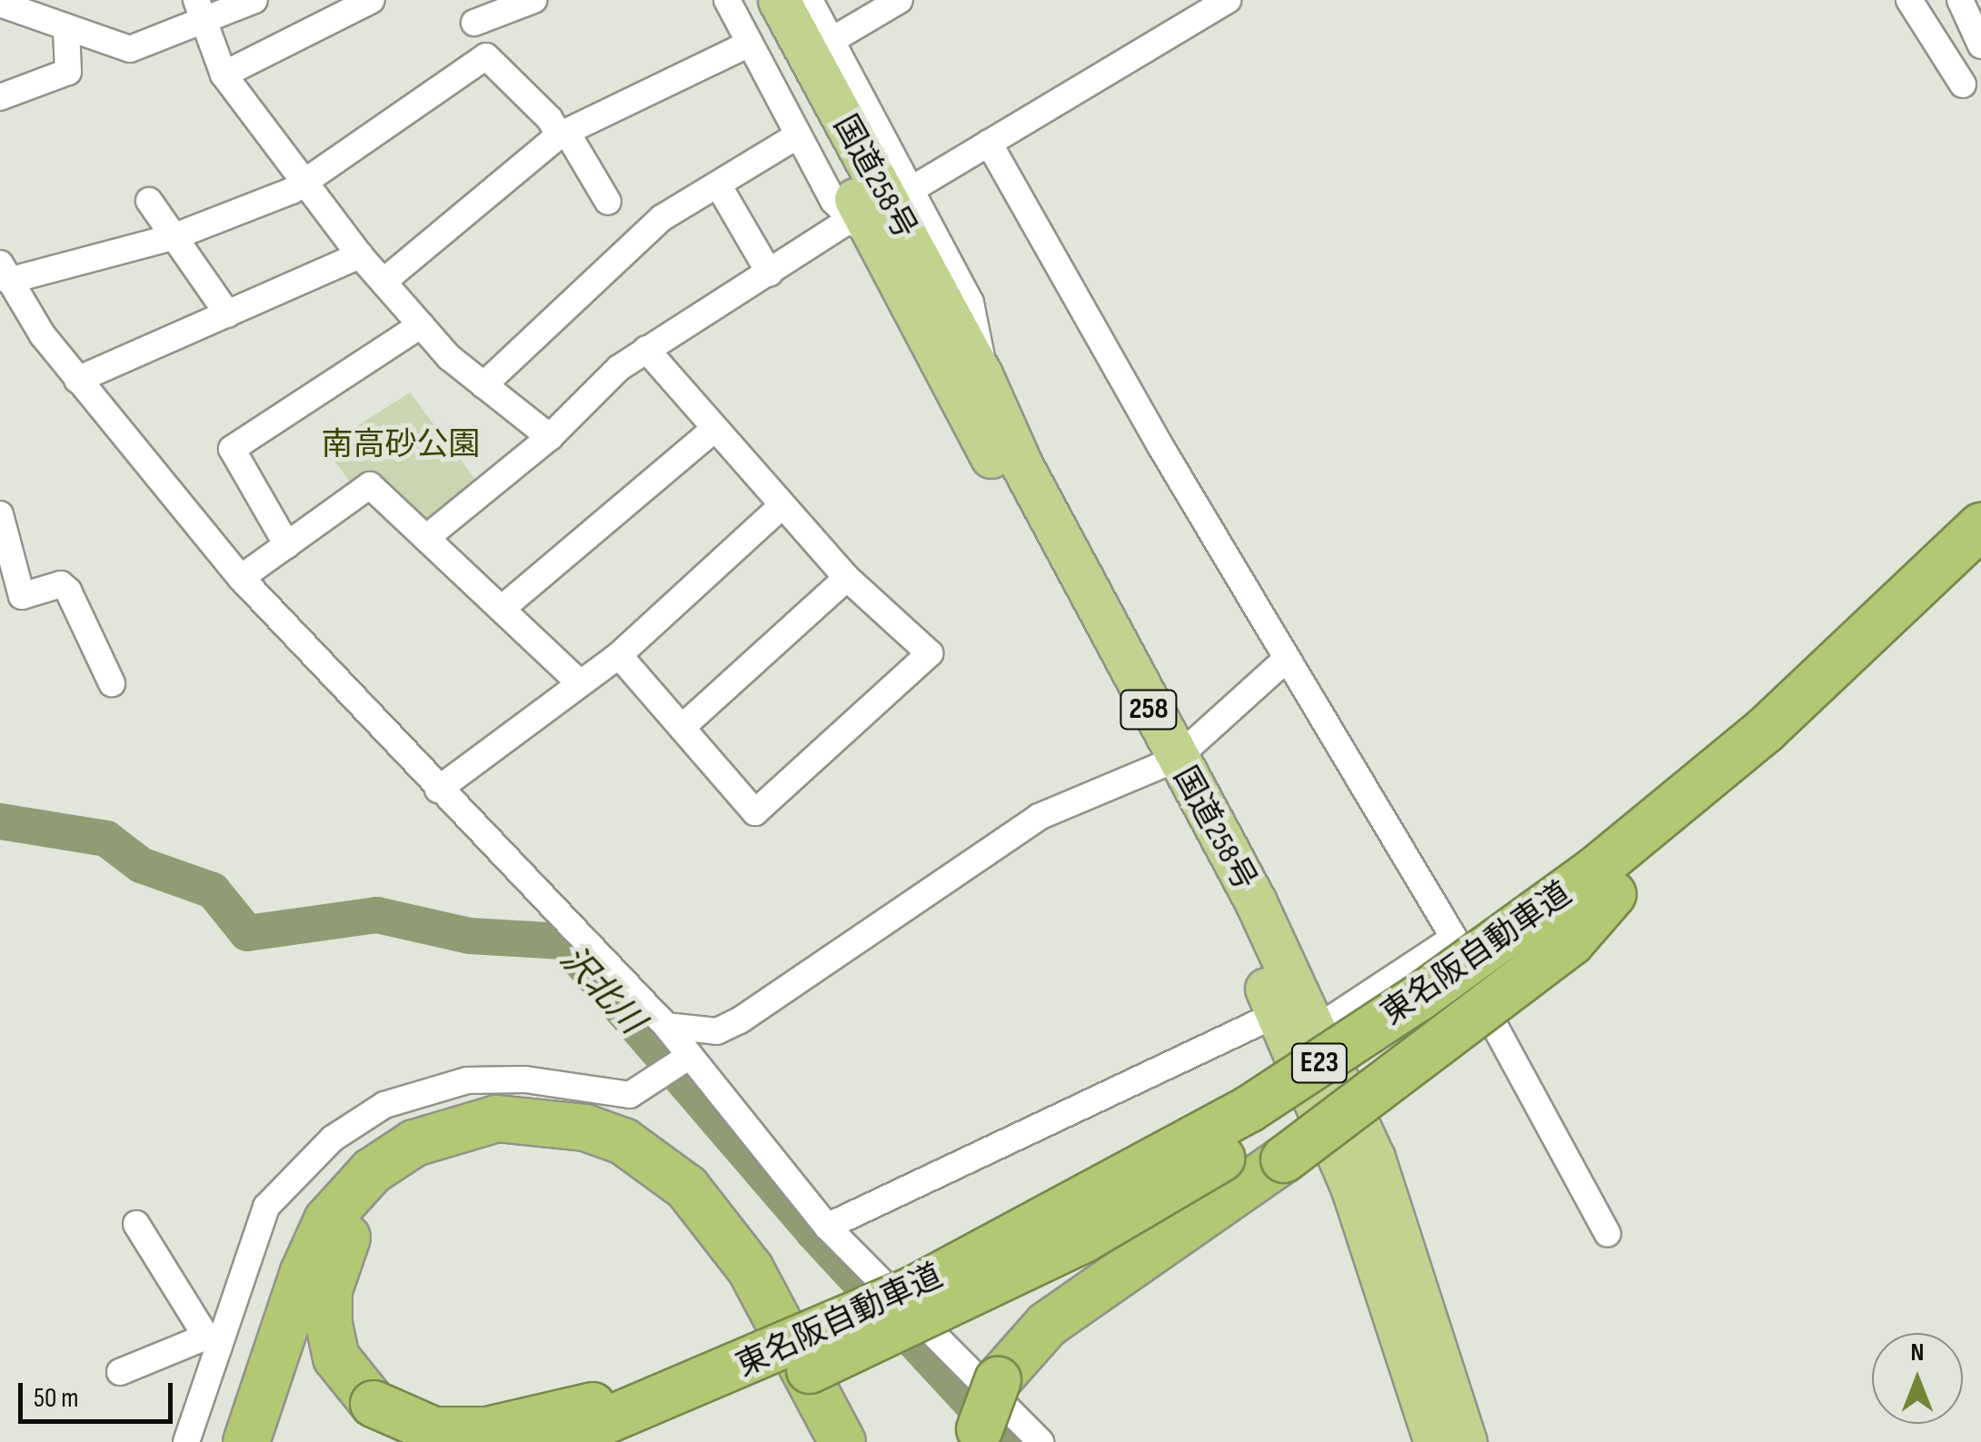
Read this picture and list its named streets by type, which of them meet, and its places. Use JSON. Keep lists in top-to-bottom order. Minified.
{"streets":{"highway":["国道258号","258","東名阪自動車道","E23"]},"water":["沢北川"],"parks":["南高砂公園"],"scale_bar":"50 m","north":"top"}
